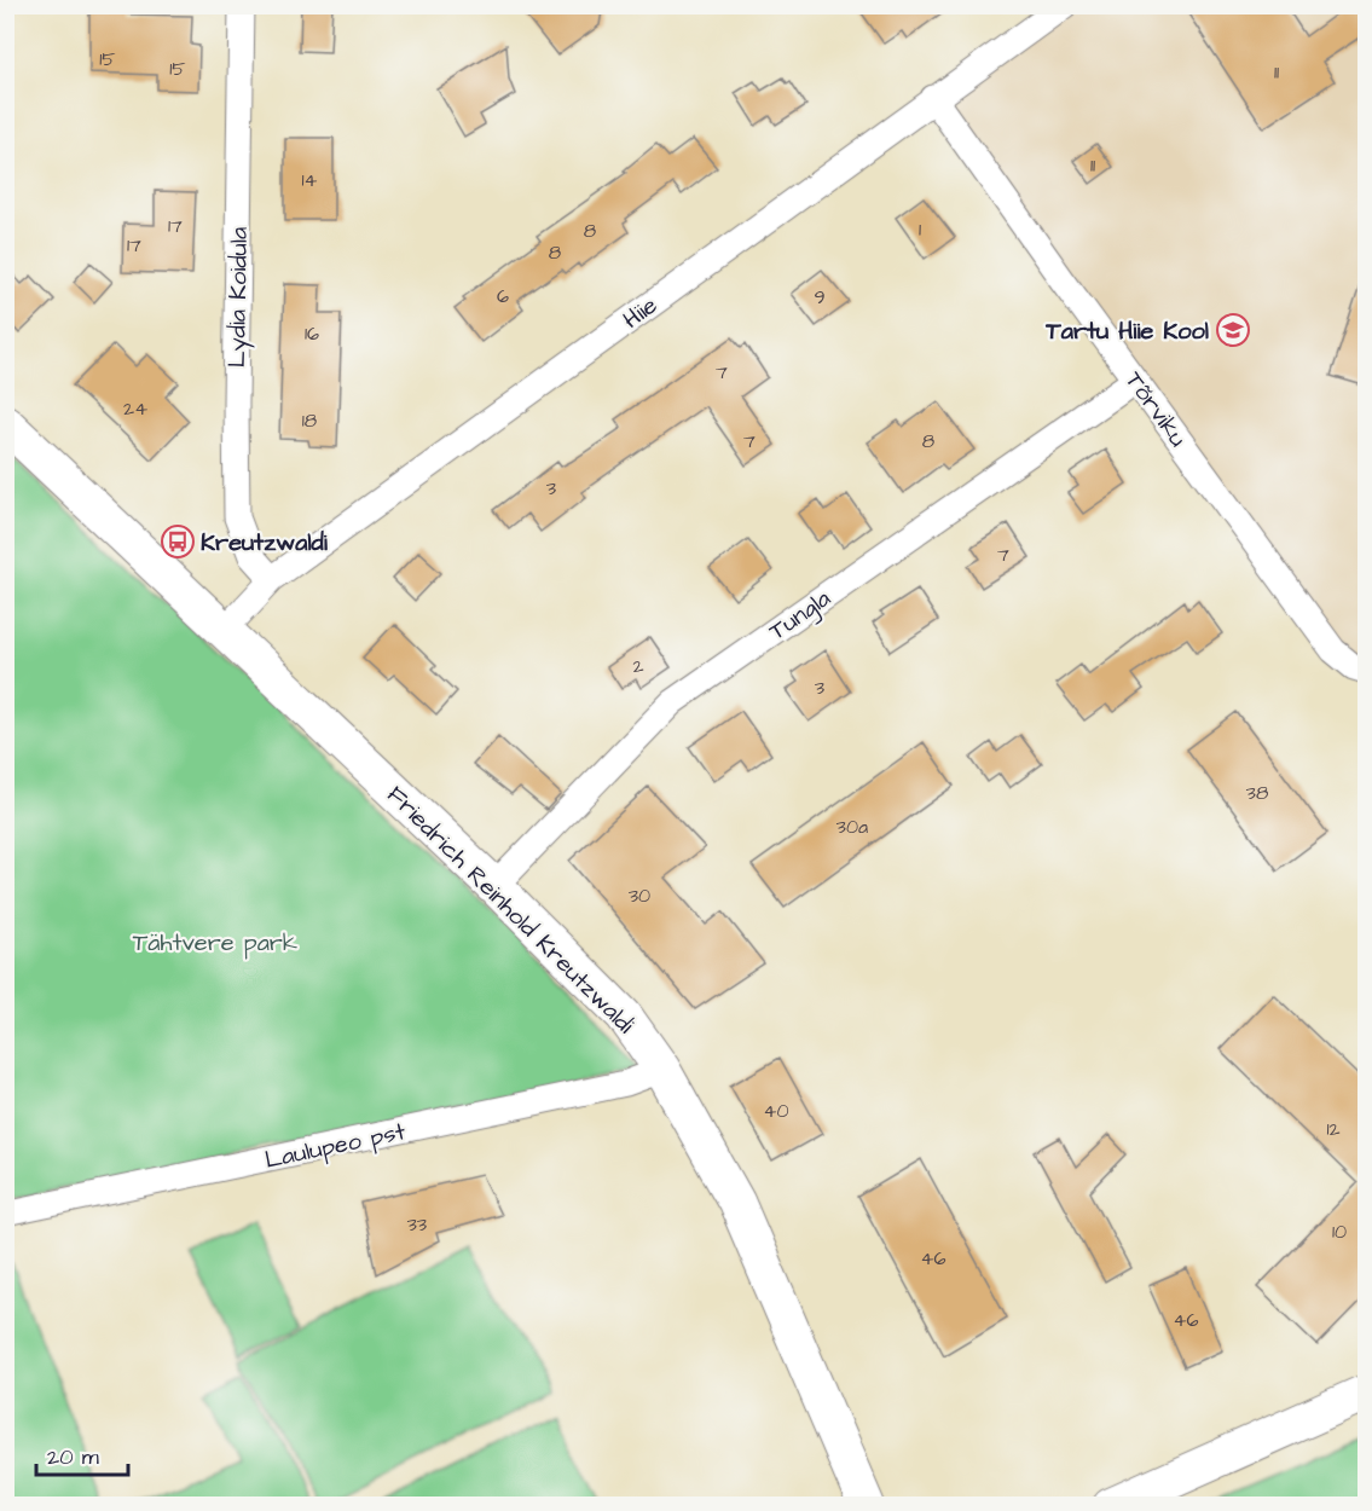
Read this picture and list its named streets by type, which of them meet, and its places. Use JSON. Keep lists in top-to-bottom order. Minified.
{"streets":{"main road":["Friedrich Reinhold Kreutzwaldi"],"street":["Lydia Koidula","Hiie","Tõrviku","Tungla","Laulupeo pst"]},"crossings":[["Lydia Koidula","Hiie"],["Hiie","Tõrviku"],["Hiie","Friedrich Reinhold Kreutzwaldi"],["Tõrviku","Tungla"],["Tungla","Friedrich Reinhold Kreutzwaldi"],["Friedrich Reinhold Kreutzwaldi","Laulupeo pst"]],"parks":["Tähtvere park"],"places":{"school or university":["Tartu Hiie Kool"],"bus stop":["Kreutzwaldi"]},"house_numbers":["15","15","11","11","14","17","1","8","17","8","6","9","16","7","24","18","7","8","3","7","2","3","38","30a","30","40","12","33","10","46","46"],"scale_bar":"20 m"}
